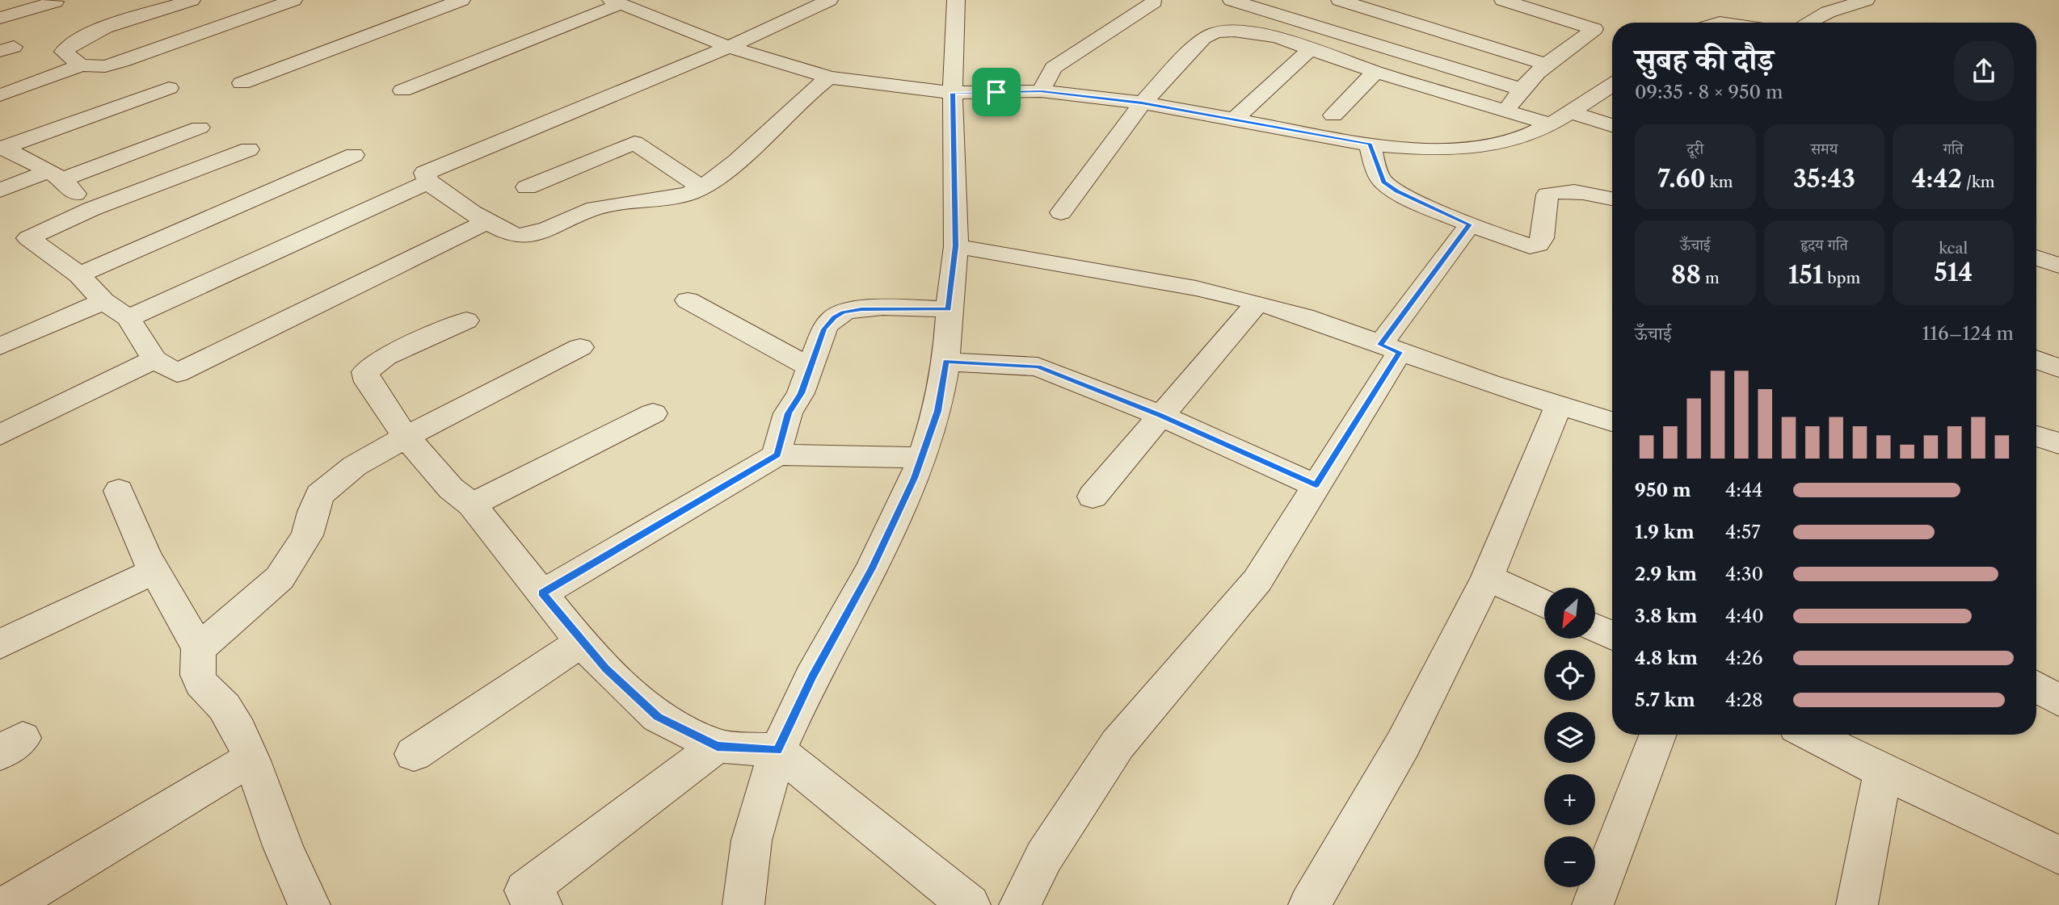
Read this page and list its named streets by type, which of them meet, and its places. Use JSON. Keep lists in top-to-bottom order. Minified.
{"north":"bottom left","page":{"heading":["सुबह की दौड़","09:35 · 8 × 950 m"],"stats":[["दूरी","7.60 km"],["समय","35:43"],["गति","4:42 /km"],["ऊँचाई","88 m"],["हृदय गति","151 bpm"],["kcal","514"]],"chart":["ऊँचाई","116–124 m"],"list":[{"name":"950 m","note":"4:44"},{"name":"1.9 km","note":"4:57"},{"name":"2.9 km","note":"4:30"},{"name":"3.8 km","note":"4:40"},{"name":"4.8 km","note":"4:26"},{"name":"5.7 km","note":"4:28"}],"map_buttons":["+","−"]}}
